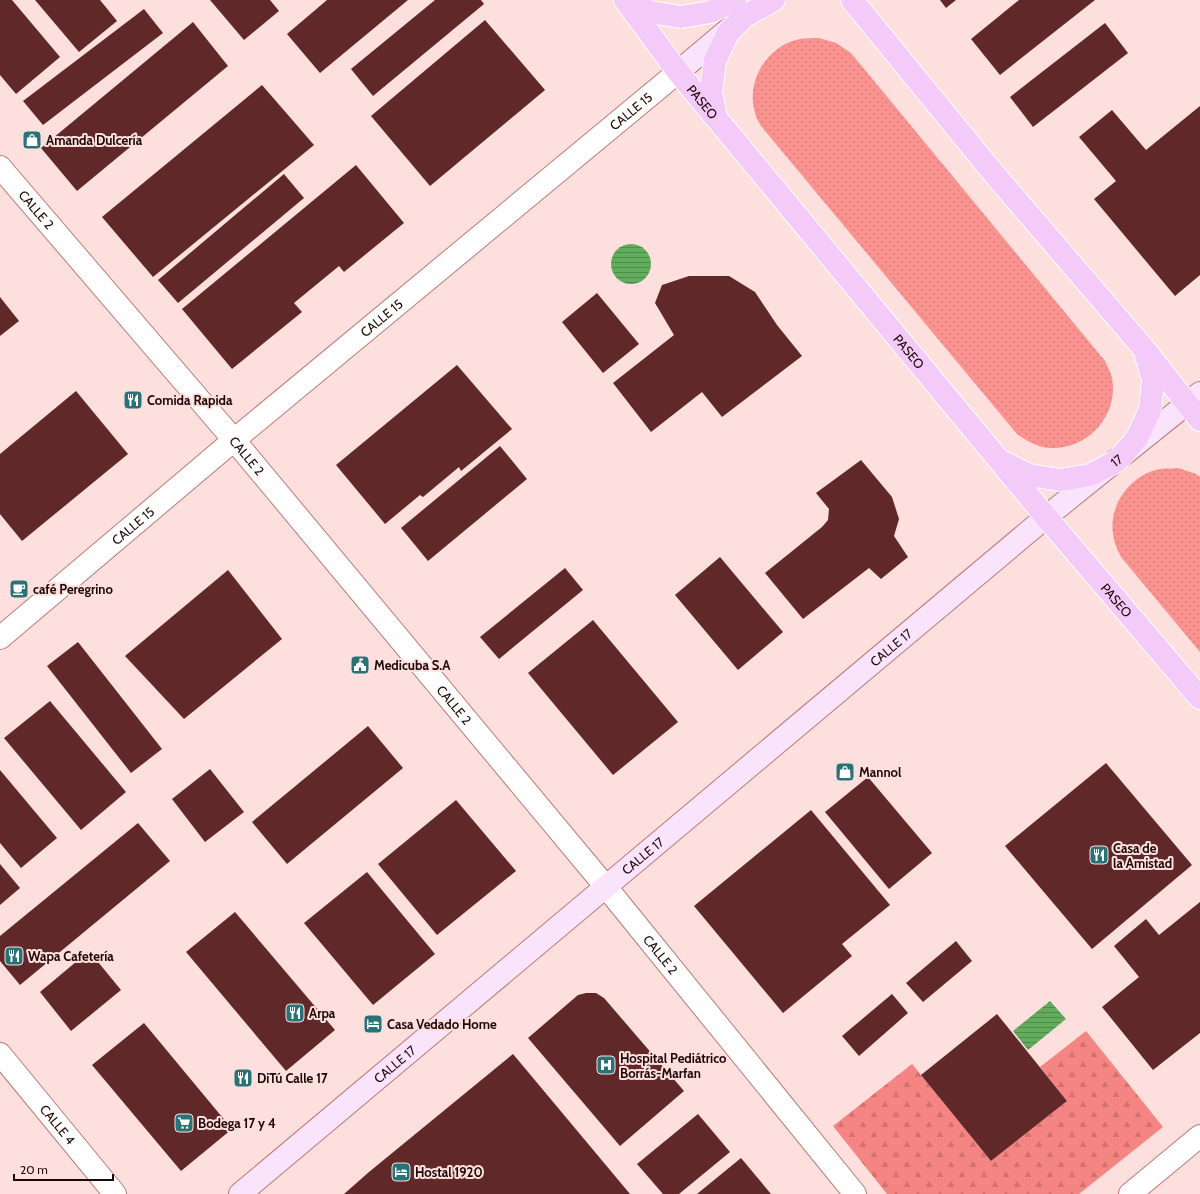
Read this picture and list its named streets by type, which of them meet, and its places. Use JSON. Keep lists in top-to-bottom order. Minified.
{"streets":{"main road":["PASEO"],"street":["CALLE 15","CALLE 2","17","CALLE 17","CALLE 4"]},"crossings":[["PASEO","CALLE 15"],["PASEO","17"],["PASEO","CALLE 17"],["CALLE 15","CALLE 2"],["CALLE 2","CALLE 17"],["17","CALLE 17"]],"places":{"shop":["Amanda Dulcería","Mannol"],"restaurant":["Comida Rapida","Casa de la Amistad","Wapa Cafetería","Arpa","DiTú Calle 17"],"cafe":["café Peregrino"],"public building":["Medicuba S.A"],"hotel":["Casa Vedado Home","Hostal 1920"],"hospital":["Hospital Pediátrico Borrás-Marfan"],"supermarket":["Bodega 17 y 4"]},"scale_bar":"20 m"}
